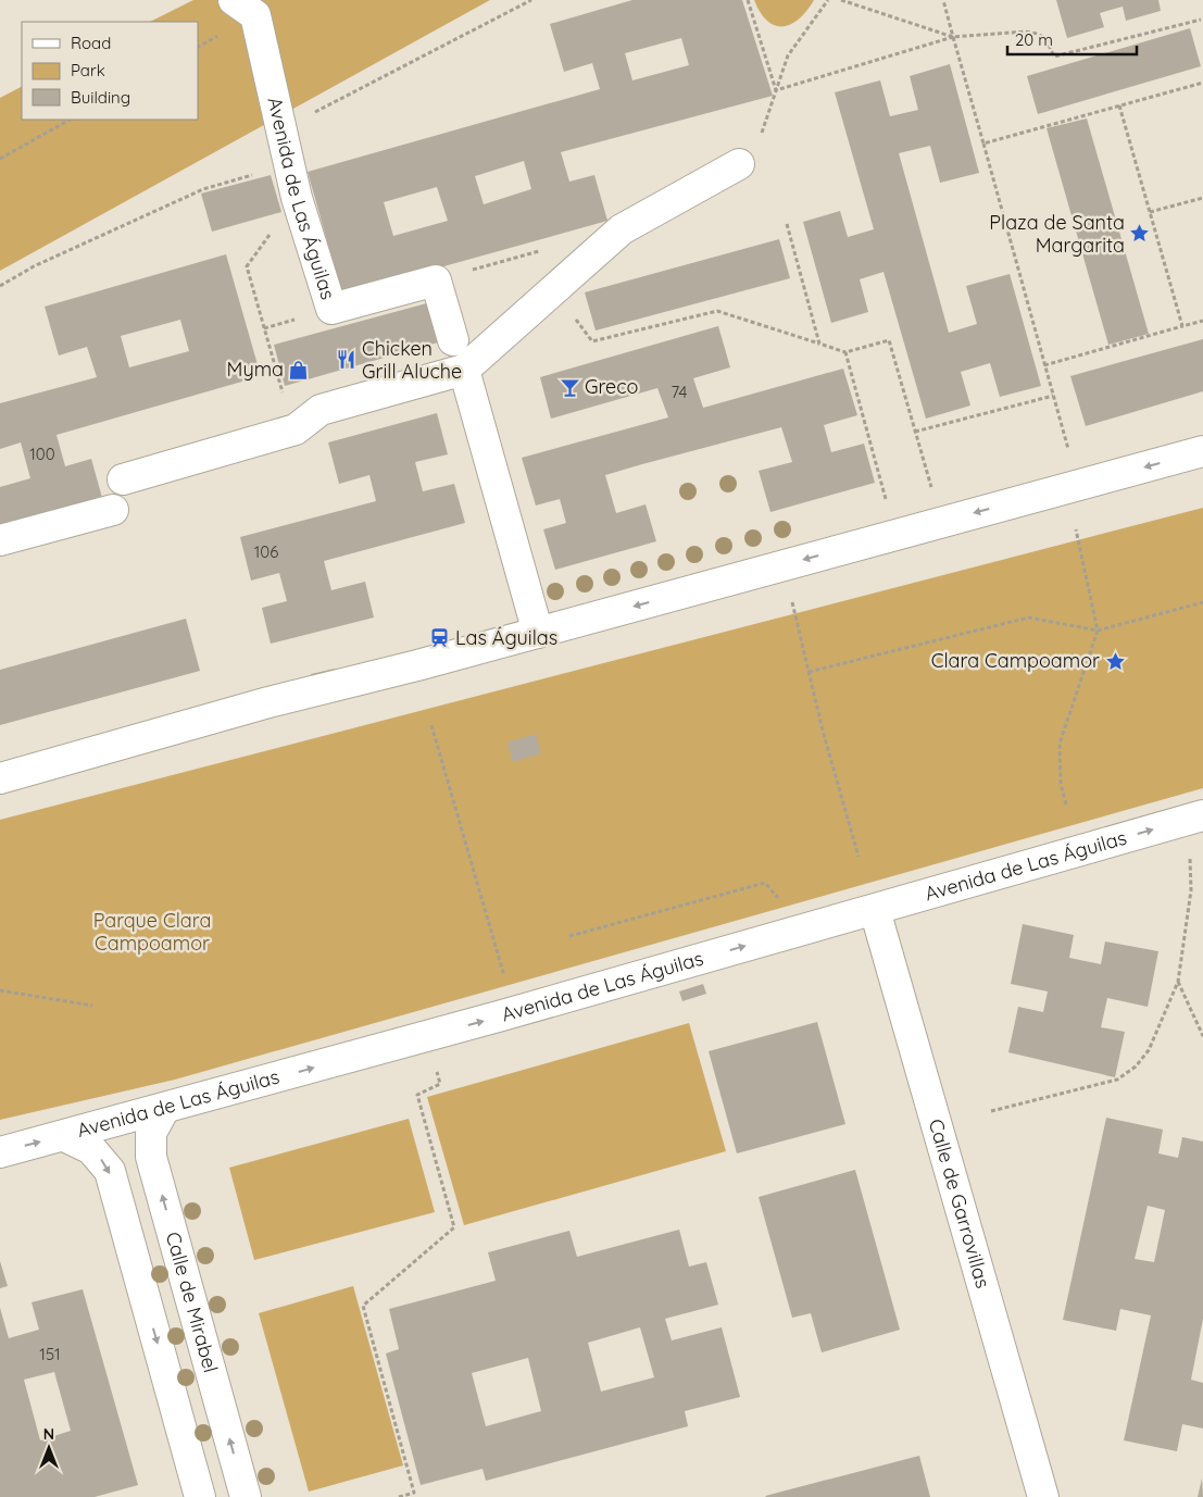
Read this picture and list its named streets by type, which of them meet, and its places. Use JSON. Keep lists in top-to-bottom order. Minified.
{"streets":{"street":["Avenida de Las Águilas","Calle de Garrovillas","Calle de Mirabel"]},"crossings":[["Avenida de Las Águilas","Calle de Garrovillas"],["Avenida de Las Águilas","Calle de Mirabel"]],"one_way":["Avenida de Las Águilas"],"parks":["Parque Clara Campoamor"],"places":{"place":["Plaza de Santa Margarita","Clara Campoamor"],"restaurant":["Chicken Grill Aluche"],"shop":["Myma"],"bar":["Greco"],"station":["Las Águilas"]},"house_numbers":["74","100","106","151"],"legend":["Road","Park","Building"],"scale_bar":"20 m","north":"top"}
